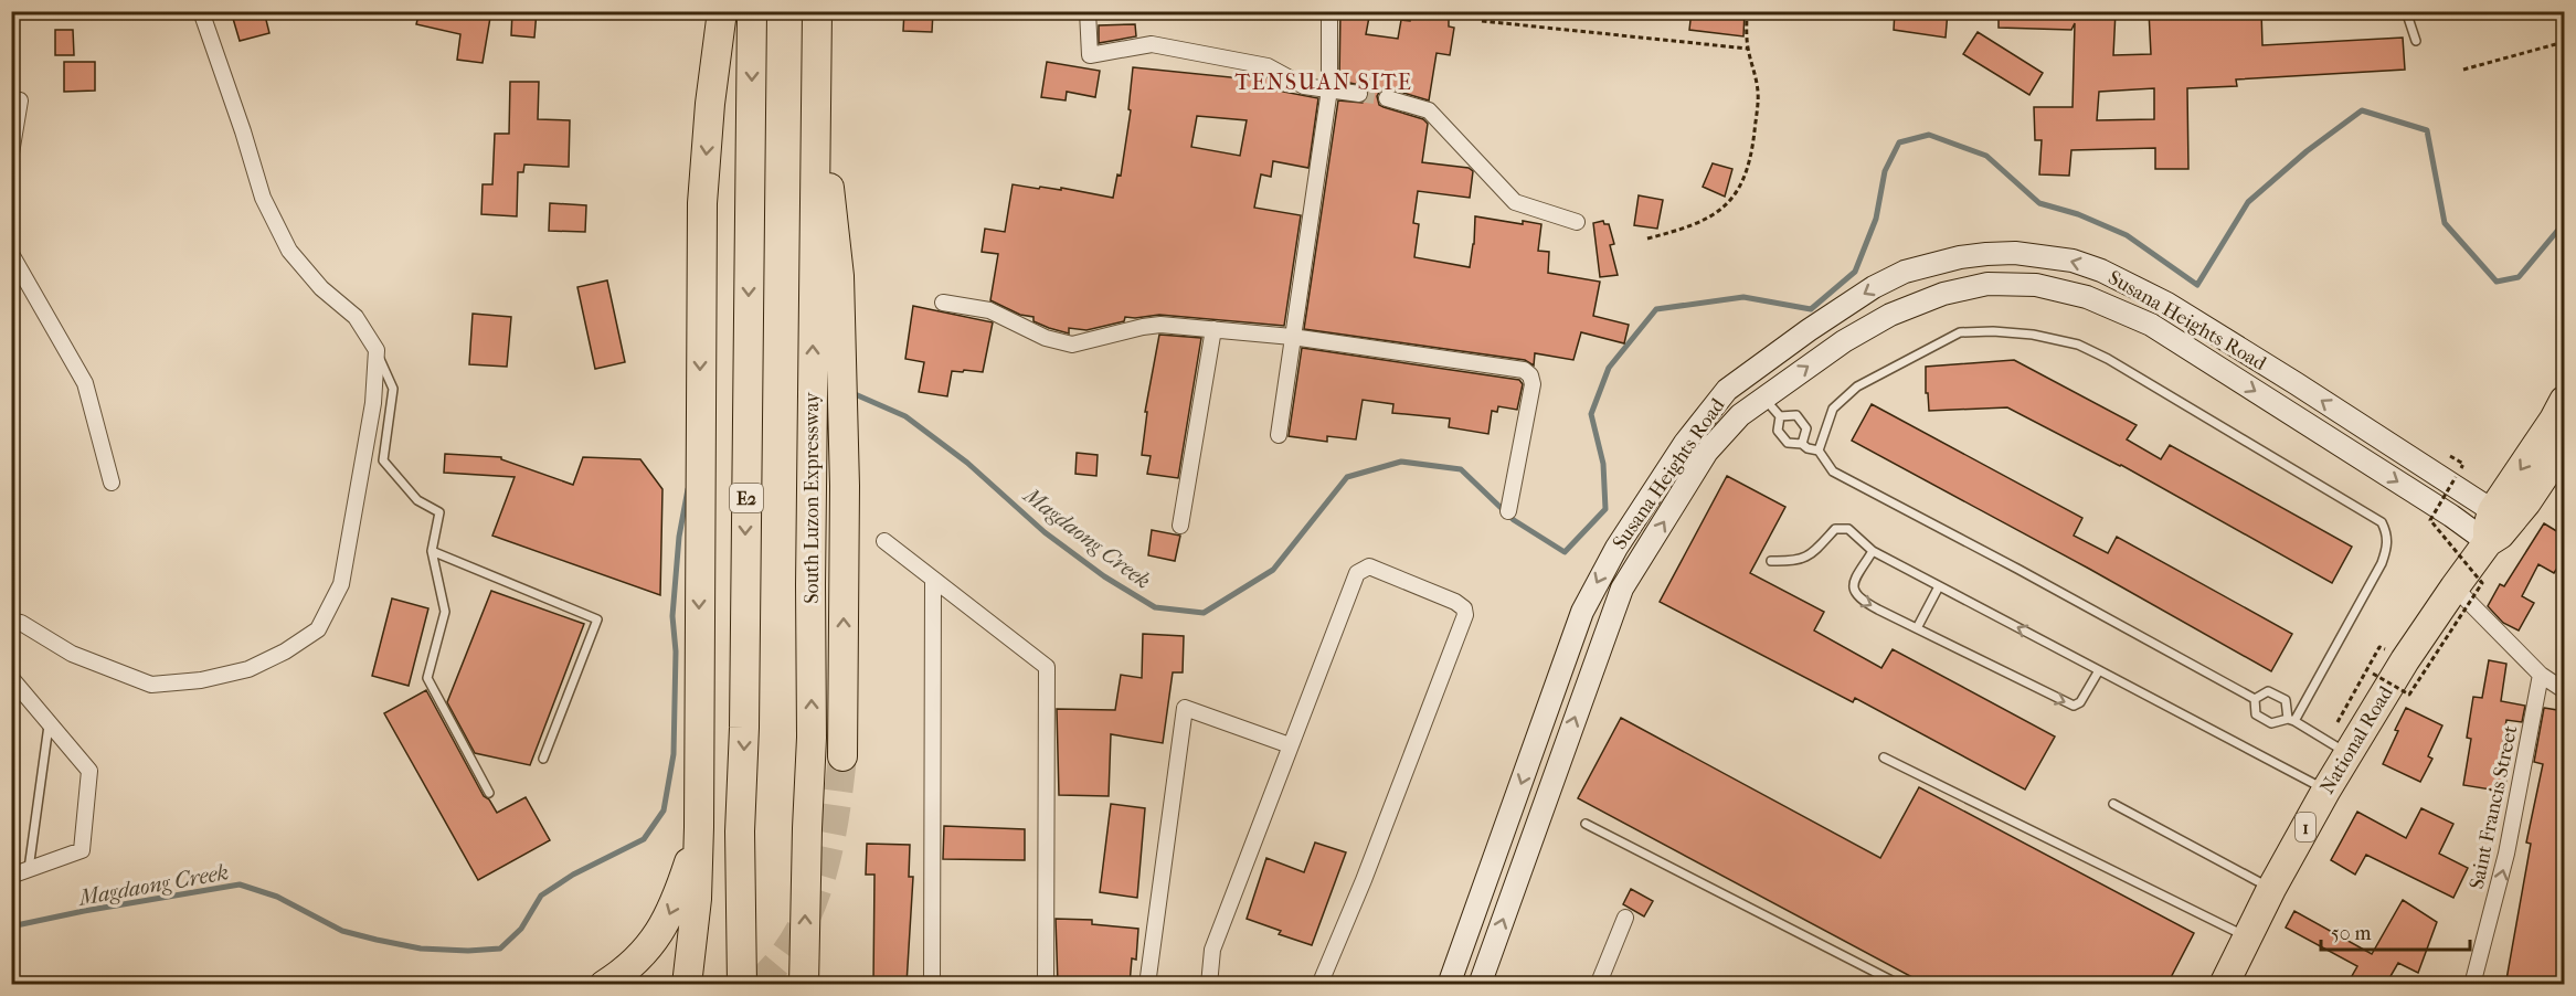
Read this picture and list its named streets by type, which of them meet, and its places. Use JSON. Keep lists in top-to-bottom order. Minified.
{"streets":{"highway":["E2","South Luzon Expressway","National Road","1"],"main road":["Susana Heights Road"],"street":["Saint Francis Street"]},"crossings":[["Susana Heights Road","National Road"]],"one_way":["Saint Francis Street"],"districts":["TENSUAN SITE"],"water":["Magdaong Creek"],"scale_bar":"50 m"}
